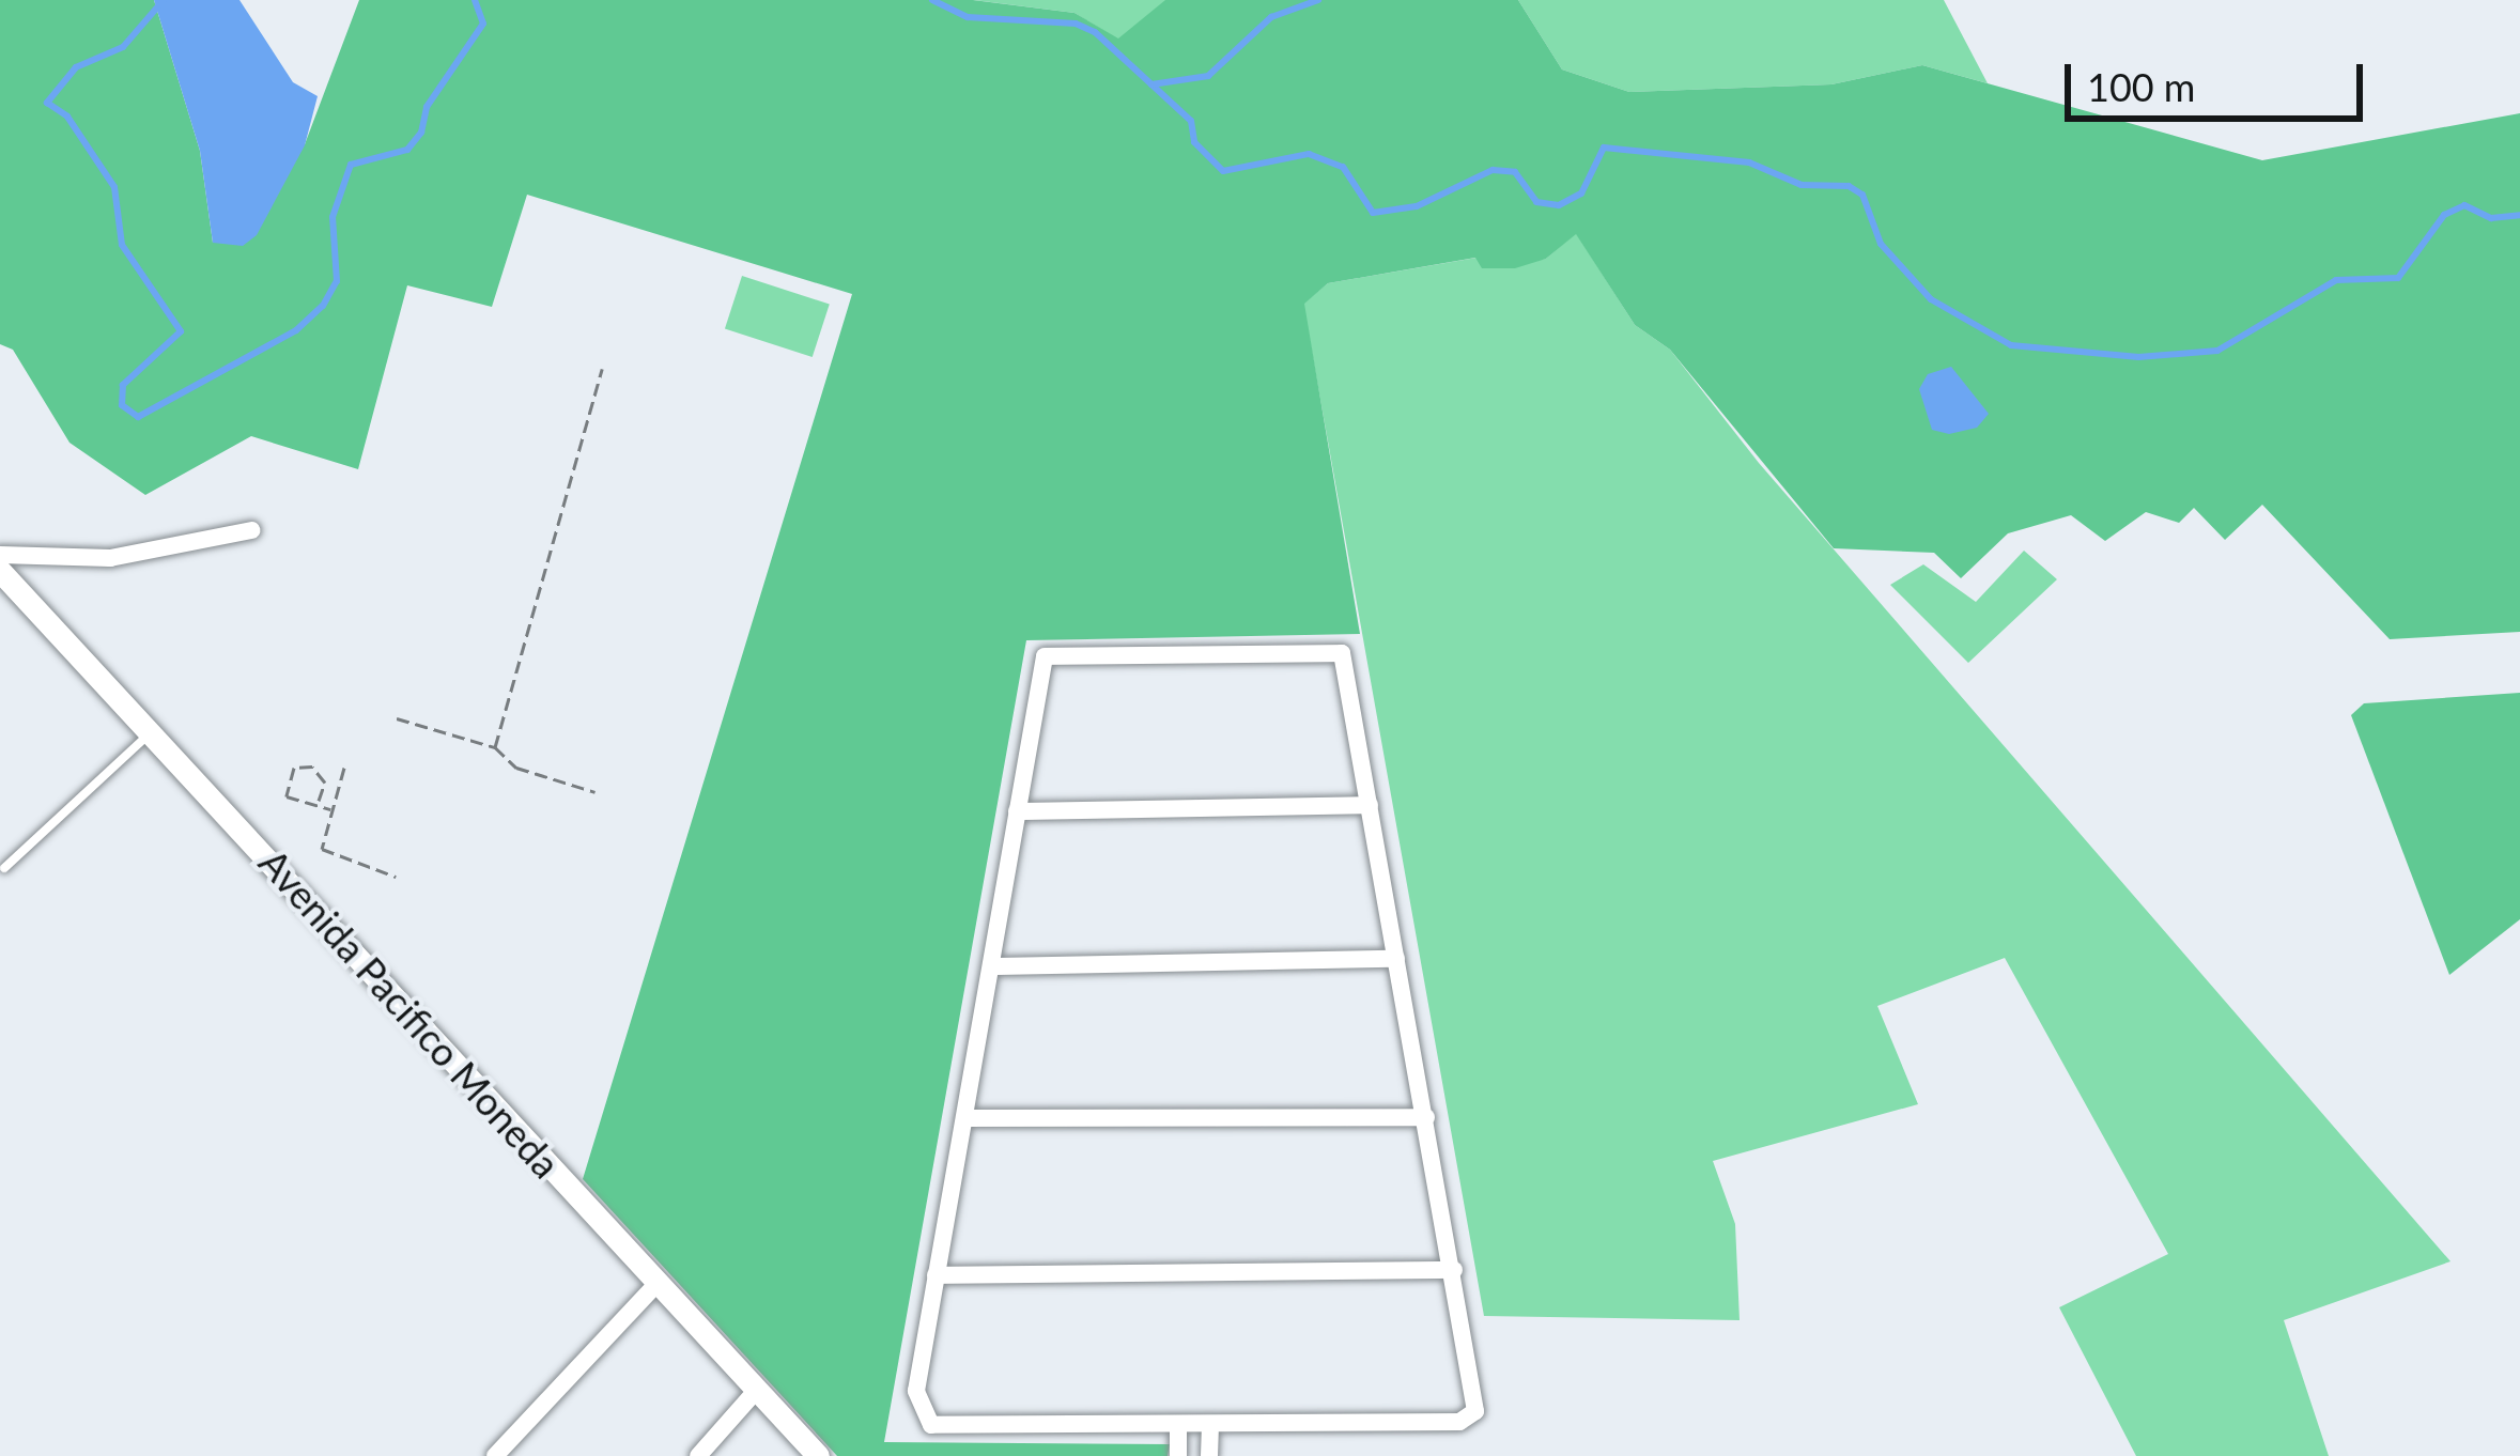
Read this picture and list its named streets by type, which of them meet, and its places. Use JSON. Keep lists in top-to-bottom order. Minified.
{"streets":{"street":["Avenida Pacifico Moneda"]},"scale_bar":"100 m"}
